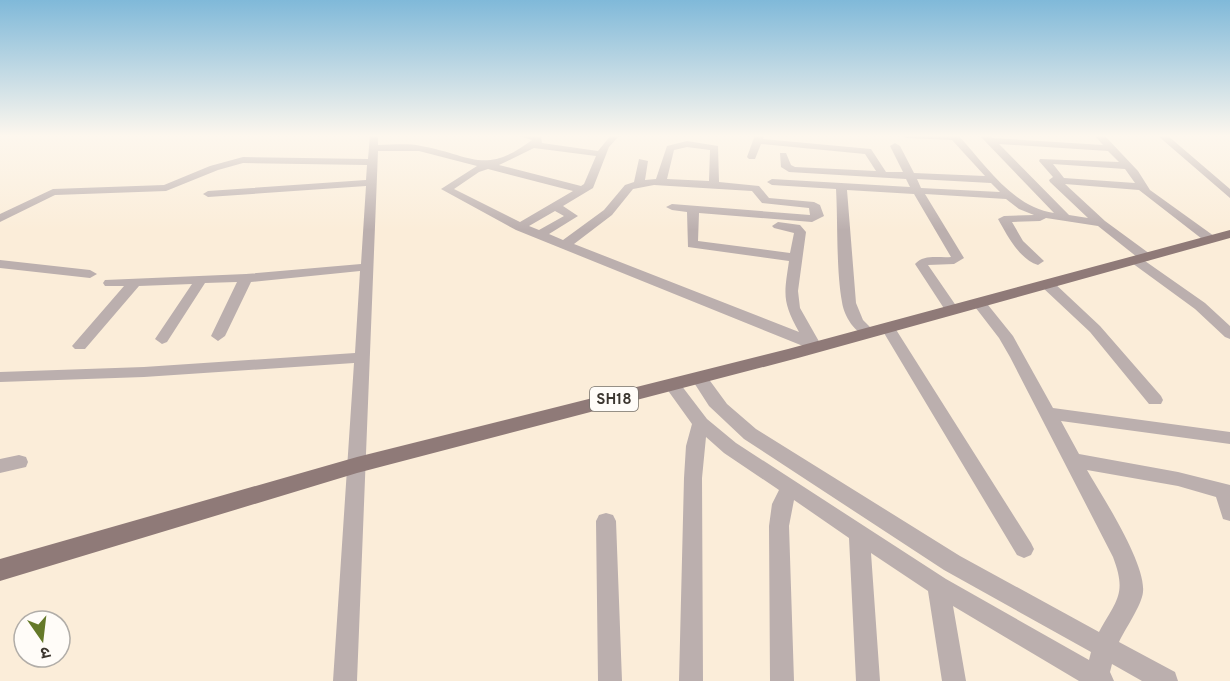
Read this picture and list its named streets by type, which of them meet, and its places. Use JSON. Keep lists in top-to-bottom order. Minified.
{"streets":{"main road":["SH18"]},"north":"bottom"}
